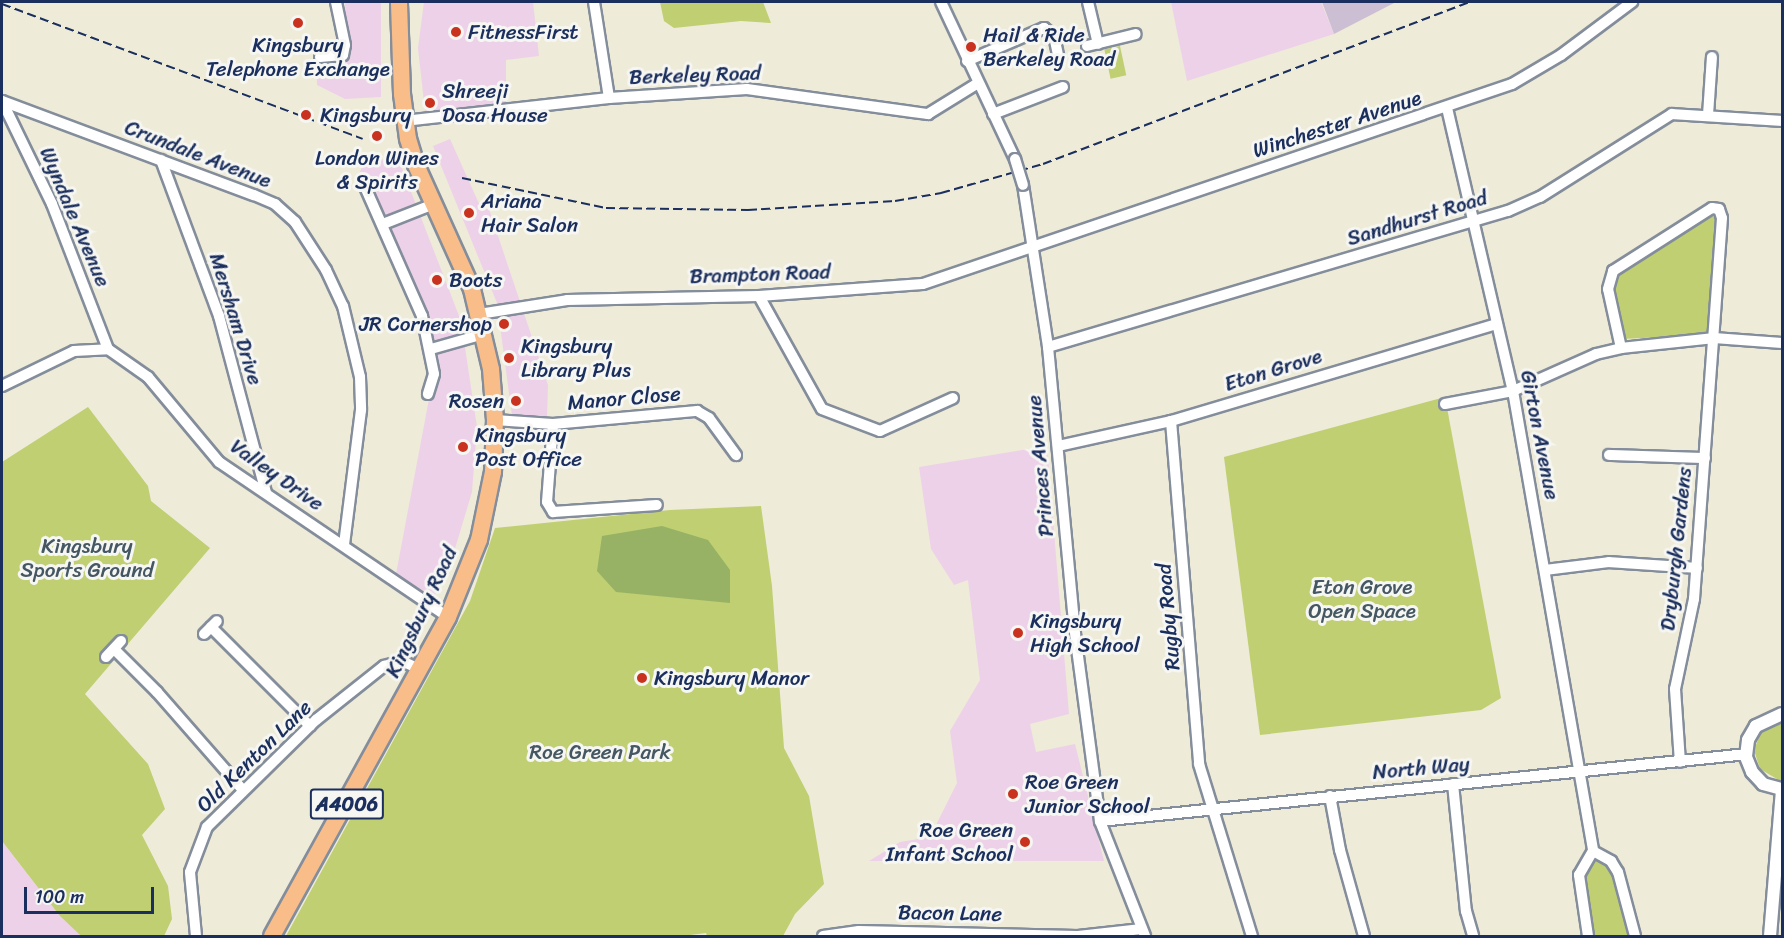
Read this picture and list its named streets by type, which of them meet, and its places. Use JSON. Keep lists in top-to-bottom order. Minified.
{"streets":{"main road":["Kingsbury Road","A4006"],"street":["Berkeley Road","Winchester Avenue","Crundale Avenue","Wyndale Avenue","Sandhurst Road","Brampton Road","Mersham Drive","Eton Grove","Manor Close","Girton Avenue","Princes Avenue","Valley Drive","Dryburgh Gardens","Rugby Road","Old Kenton Lane","North Way","Bacon Lane"]},"crossings":[["Berkeley Road","Princes Avenue"],["Berkeley Road","Kingsbury Road"],["Winchester Avenue","Brampton Road"],["Winchester Avenue","Girton Avenue"],["Winchester Avenue","Princes Avenue"],["Crundale Avenue","Wyndale Avenue"],["Crundale Avenue","Mersham Drive"],["Crundale Avenue","Valley Drive"],["Wyndale Avenue","Valley Drive"],["Sandhurst Road","Girton Avenue"],["Sandhurst Road","Princes Avenue"],["Brampton Road","Princes Avenue"],["Brampton Road","Kingsbury Road"],["Mersham Drive","Valley Drive"],["Eton Grove","Girton Avenue"],["Eton Grove","Princes Avenue"],["Eton Grove","Rugby Road"],["Manor Close","Kingsbury Road"],["Girton Avenue","North Way"],["Princes Avenue","North Way"],["Princes Avenue","Bacon Lane"],["Valley Drive","Kingsbury Road"],["Dryburgh Gardens","North Way"],["Kingsbury Road","Old Kenton Lane"],["Rugby Road","North Way"]],"parks":["Kingsbury Sports Ground","Eton Grove Open Space","Roe Green Park"],"places":["Kingsbury Telephone Exchange","FitnessFirst","Hail & Ride Berkeley Road","Shreeji Dosa House","Kingsbury","London Wines & Spirits","Ariana Hair Salon","Boots","JR Cornershop","Kingsbury Library Plus","Rosen","Kingsbury Post Office","Kingsbury High School","Kingsbury Manor","Roe Green Junior School","Roe Green Infant School"],"scale_bar":"100 m"}
